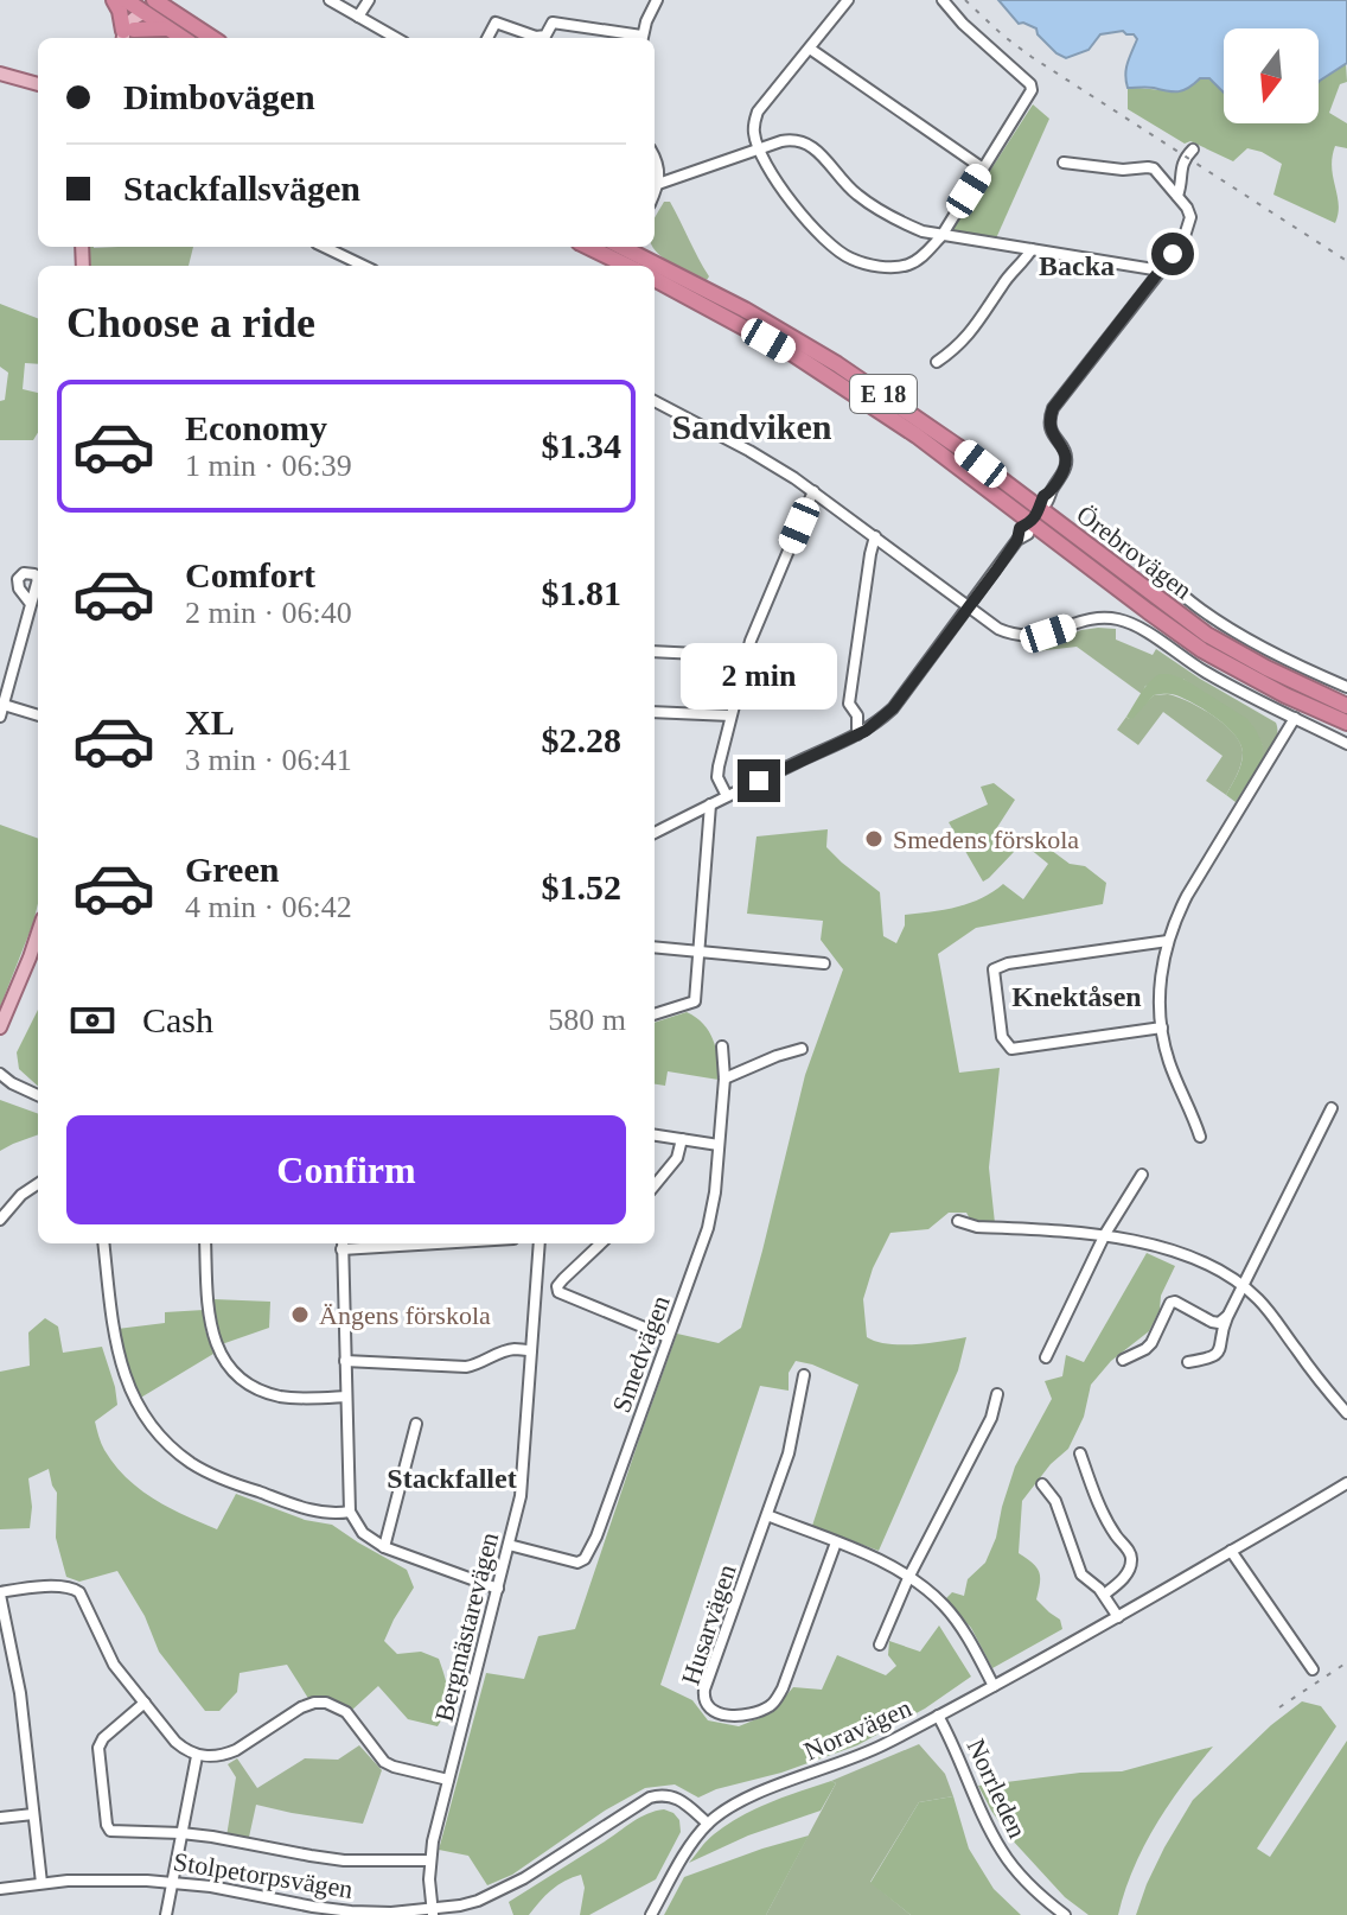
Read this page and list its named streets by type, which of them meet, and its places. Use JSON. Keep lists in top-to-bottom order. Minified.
{"streets":{"highway":["E 18","Örebrovägen"],"street":["Smedvägen","Husarvägen","Bergmästarevägen","Noravägen","Norrleden","Stolpetorpsvägen"]},"crossings":[["Smedvägen","Bergmästarevägen"],["Bergmästarevägen","Stolpetorpsvägen"],["Noravägen","Norrleden"],["Noravägen","Stolpetorpsvägen"]],"districts":["Backa","Sandviken","Knektåsen","Stackfallet"],"places":["Smedens förskola","Ängens förskola"],"north":"bottom","page":{"banner":["Dimbovägen","Stackfallsvägen"],"heading":"Choose a ride","list":[{"name":"Economy","note":"1 min · 06:39","value":"$1.34"},{"name":"Comfort","note":"2 min · 06:40","value":"$1.81"},{"name":"XL","note":"3 min · 06:41","value":"$2.28"},{"name":"Green","note":"4 min · 06:42","value":"$1.52"}],"bubble":"2 min","pay":["Cash","580 m"],"buttons":"Confirm"}}
